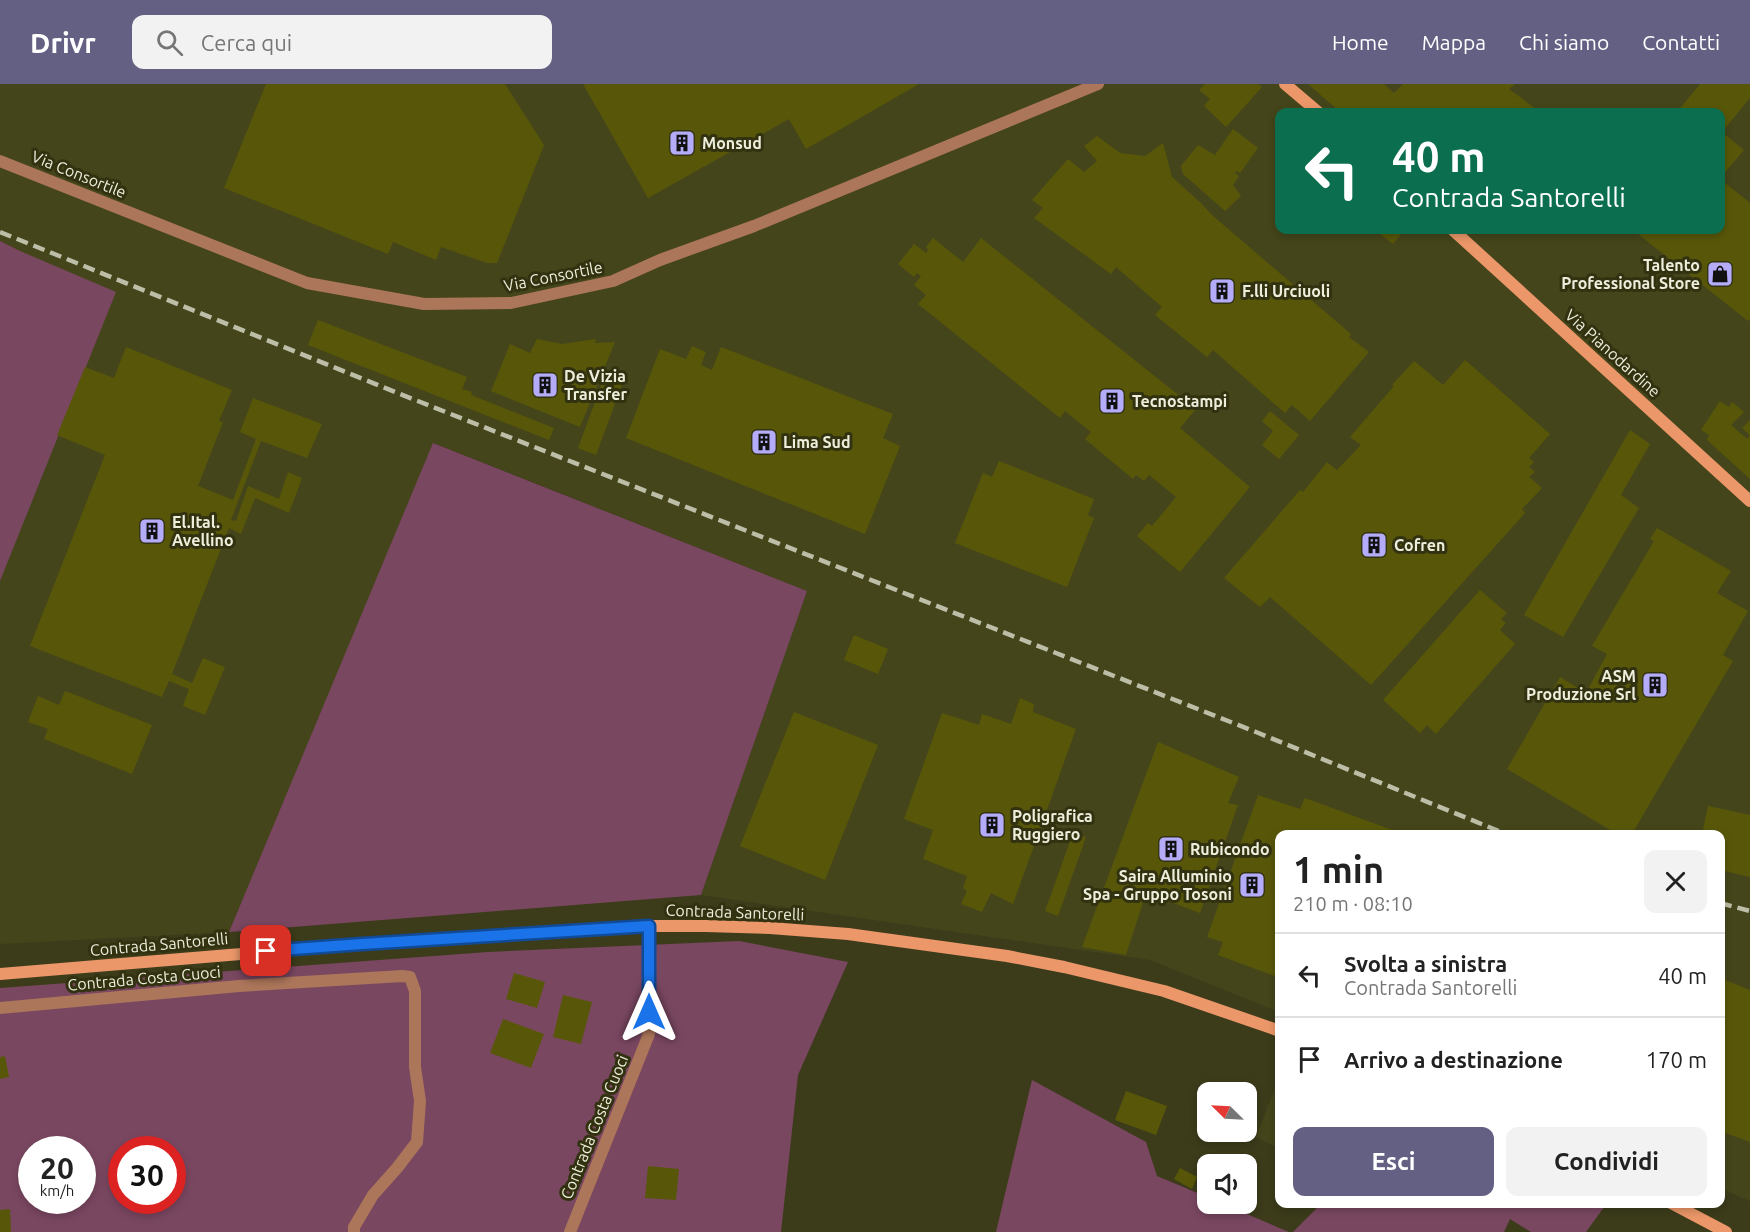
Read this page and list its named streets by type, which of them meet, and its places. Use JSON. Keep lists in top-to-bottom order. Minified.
{"streets":{"main road":["Via Pianodardine","Contrada Santorelli"],"street":["Via Consortile","Contrada Costa Cuoci"]},"crossings":[["Contrada Santorelli","Contrada Costa Cuoci"]],"places":{"building":["Monsud","F.lli Urciuoli","De Vizia Transfer","Tecnostampi","Lima Sud","El.Ital. Avellino","Cofren","ASM Produzione Srl","Poligrafica Ruggiero","Rubicondo","Saira Alluminio Spa - Gruppo Tosoni"],"shop":["Talento Professional Store"]},"north":"top left","page":{"header":"Drivr","search":"Cerca qui","nav":["Home","Mappa","Chi siamo","Contatti"],"turn":["40 m","Contrada Santorelli"],"heading":["1 min","210 m · 08:10"],"list":[{"name":"Svolta a sinistra","note":"Contrada Santorelli","value":"40 m"},{"name":"Arrivo a destinazione","value":"170 m"}],"buttons":["Esci","Condividi"],"speed":"20 km/h","limit":"30"}}
